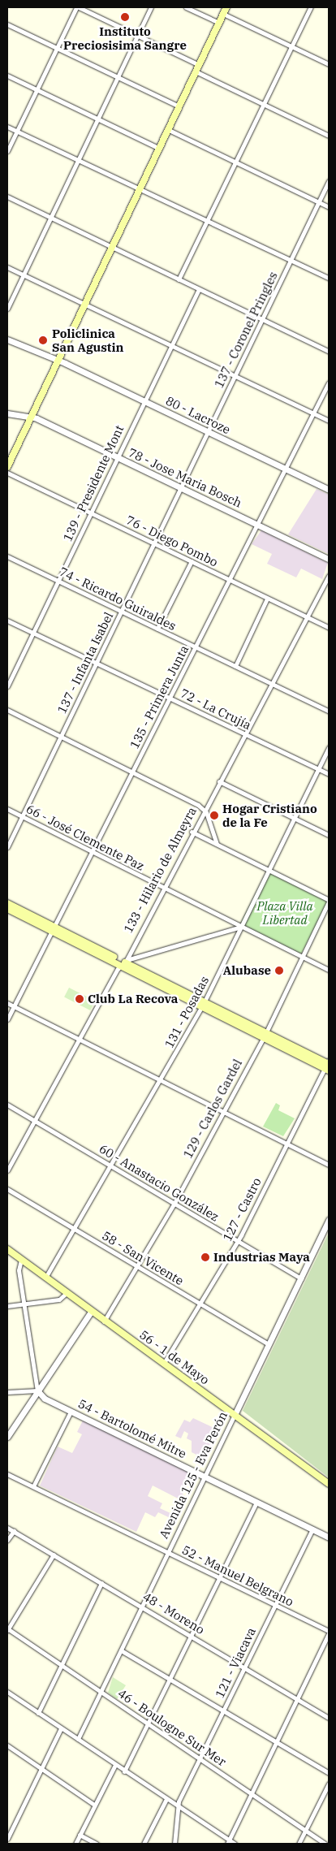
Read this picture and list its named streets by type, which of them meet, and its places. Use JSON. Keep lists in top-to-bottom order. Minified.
{"streets":{"main road":["56 - 1 de Mayo"],"street":["137 - Coronel Pringles","80 - Lacroze","78 - Jose Maria Bosch","139 - Presidente Mont","76 - Diego Pombo","74 - Ricardo Guiraldes","137 - Infanta Isabel","135 - Primera Junta","72 - La Crujía","66 - José Clemente Paz","133 - Hilario de Almeyra","131 - Posadas","129 - Carlos Gardel","60 - Anastacio González","127 - Castro","58 - San Vicente","54 - Bartolomé Mitre","Avenida 125 - Eva Perón","52 - Manuel Belgrano","48 - Moreno","121 - Viacava","46 - Boulogne Sur Mer"]},"crossings":[["137 - Coronel Pringles","80 - Lacroze"],["137 - Coronel Pringles","78 - Jose Maria Bosch"],["137 - Coronel Pringles","137 - Infanta Isabel"],["80 - Lacroze","139 - Presidente Mont"],["80 - Lacroze","135 - Primera Junta"],["78 - Jose Maria Bosch","139 - Presidente Mont"],["78 - Jose Maria Bosch","137 - Infanta Isabel"],["78 - Jose Maria Bosch","135 - Primera Junta"],["139 - Presidente Mont","76 - Diego Pombo"],["139 - Presidente Mont","74 - Ricardo Guiraldes"],["139 - Presidente Mont","72 - La Crujía"],["76 - Diego Pombo","137 - Infanta Isabel"],["76 - Diego Pombo","135 - Primera Junta"],["76 - Diego Pombo","133 - Hilario de Almeyra"],["74 - Ricardo Guiraldes","137 - Infanta Isabel"],["74 - Ricardo Guiraldes","135 - Primera Junta"],["74 - Ricardo Guiraldes","133 - Hilario de Almeyra"],["137 - Infanta Isabel","72 - La Crujía"],["137 - Infanta Isabel","66 - José Clemente Paz"],["135 - Primera Junta","72 - La Crujía"],["135 - Primera Junta","66 - José Clemente Paz"],["72 - La Crujía","133 - Hilario de Almeyra"],["72 - La Crujía","131 - Posadas"],["66 - José Clemente Paz","133 - Hilario de Almeyra"],["66 - José Clemente Paz","131 - Posadas"],["66 - José Clemente Paz","129 - Carlos Gardel"],["133 - Hilario de Almeyra","60 - Anastacio González"],["131 - Posadas","60 - Anastacio González"],["131 - Posadas","58 - San Vicente"],["131 - Posadas","56 - 1 de Mayo"],["129 - Carlos Gardel","60 - Anastacio González"],["129 - Carlos Gardel","58 - San Vicente"],["129 - Carlos Gardel","56 - 1 de Mayo"],["60 - Anastacio González","127 - Castro"],["60 - Anastacio González","Avenida 125 - Eva Perón"],["127 - Castro","58 - San Vicente"],["127 - Castro","56 - 1 de Mayo"],["58 - San Vicente","Avenida 125 - Eva Perón"],["56 - 1 de Mayo","Avenida 125 - Eva Perón"],["54 - Bartolomé Mitre","Avenida 125 - Eva Perón"],["54 - Bartolomé Mitre","121 - Viacava"],["Avenida 125 - Eva Perón","52 - Manuel Belgrano"],["Avenida 125 - Eva Perón","48 - Moreno"],["Avenida 125 - Eva Perón","46 - Boulogne Sur Mer"],["52 - Manuel Belgrano","121 - Viacava"],["48 - Moreno","121 - Viacava"],["121 - Viacava","46 - Boulogne Sur Mer"]],"parks":["Plaza Villa Libertad"],"places":["Instituto Preciosisima Sangre","Policlinica San Agustin","Hogar Cristiano de la Fe","Alubase","Club La Recova","Industrias Maya"]}
